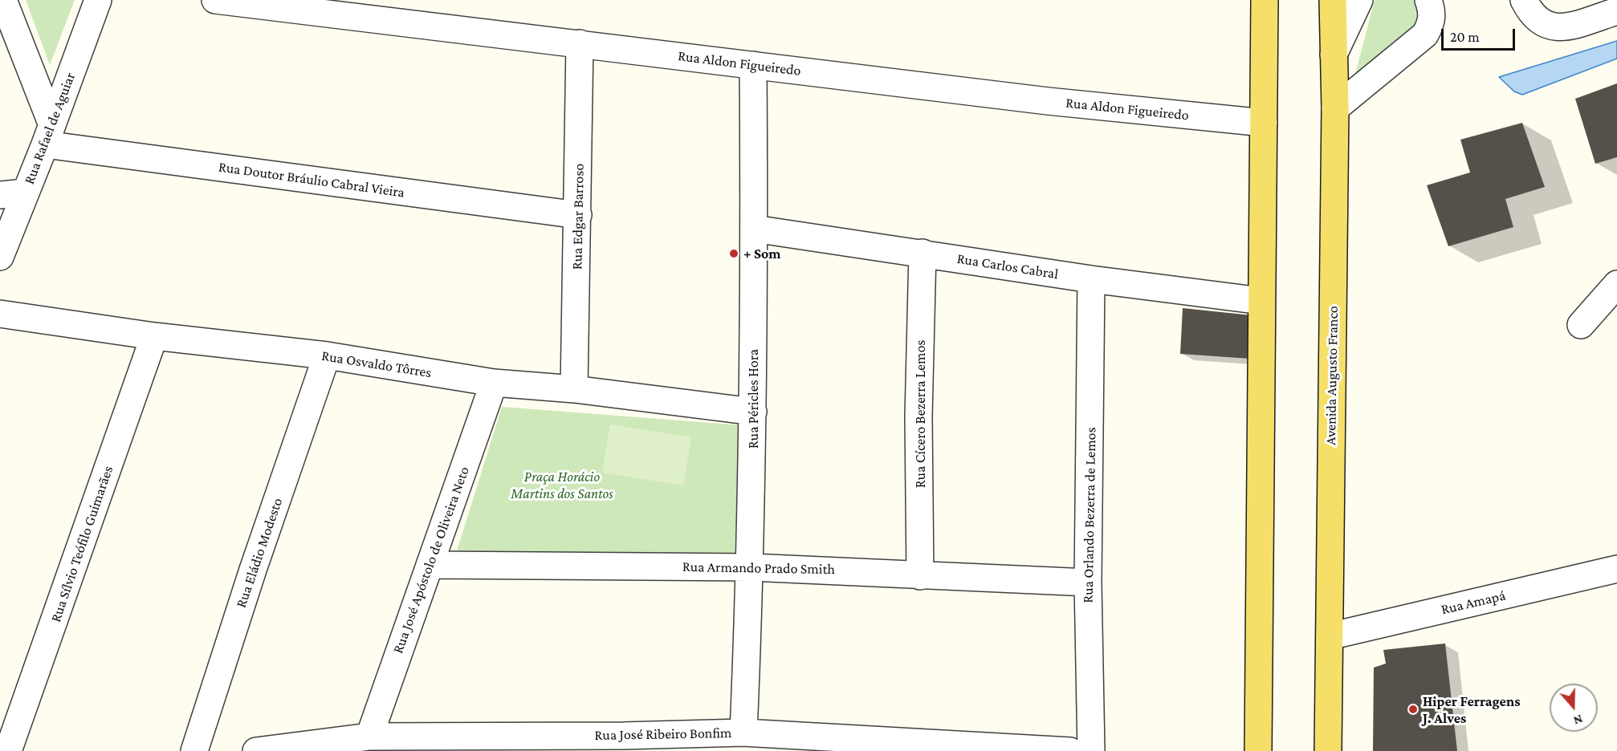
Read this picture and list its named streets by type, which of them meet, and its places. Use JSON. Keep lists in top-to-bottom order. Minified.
{"streets":{"main road":["Avenida Augusto Franco"],"street":["Rua Aldon Figueiredo","Rua Rafael de Aguiar","Rua Doutor Bráulio Cabral Vieira","Rua Edgar Barroso","Rua Carlos Cabral","Rua Osvaldo Tôrres","Rua Péricles Hora","Rua Cícero Bezerra Lemos","Rua Orlando Bezerra de Lemos","Rua Sílvio Teófilo Guimarães","Rua Eládio Modesto","Rua José Apóstolo de Oliveira Neto","Rua Armando Prado Smith","Rua Amapá","Rua José Ribeiro Bonfim"]},"crossings":[["Rua Aldon Figueiredo","Rua Edgar Barroso"],["Rua Aldon Figueiredo","Rua Péricles Hora"],["Rua Rafael de Aguiar","Rua Doutor Bráulio Cabral Vieira"],["Rua Doutor Bráulio Cabral Vieira","Rua Edgar Barroso"],["Rua Edgar Barroso","Rua Osvaldo Tôrres"],["Rua Carlos Cabral","Rua Péricles Hora"],["Rua Carlos Cabral","Rua Cícero Bezerra Lemos"],["Rua Carlos Cabral","Rua Orlando Bezerra de Lemos"],["Rua Osvaldo Tôrres","Rua Péricles Hora"],["Rua Osvaldo Tôrres","Rua Sílvio Teófilo Guimarães"],["Rua Osvaldo Tôrres","Rua Eládio Modesto"],["Rua Osvaldo Tôrres","Rua José Apóstolo de Oliveira Neto"],["Avenida Augusto Franco","Rua Amapá"],["Rua Péricles Hora","Rua Armando Prado Smith"],["Rua Péricles Hora","Rua José Ribeiro Bonfim"],["Rua Cícero Bezerra Lemos","Rua Armando Prado Smith"],["Rua Orlando Bezerra de Lemos","Rua Armando Prado Smith"],["Rua José Apóstolo de Oliveira Neto","Rua Armando Prado Smith"],["Rua José Apóstolo de Oliveira Neto","Rua José Ribeiro Bonfim"]],"parks":["Praça Horácio Martins dos Santos"],"places":["+ Som","Hiper Ferragens J. Alves"],"scale_bar":"20 m","north":"bottom"}
